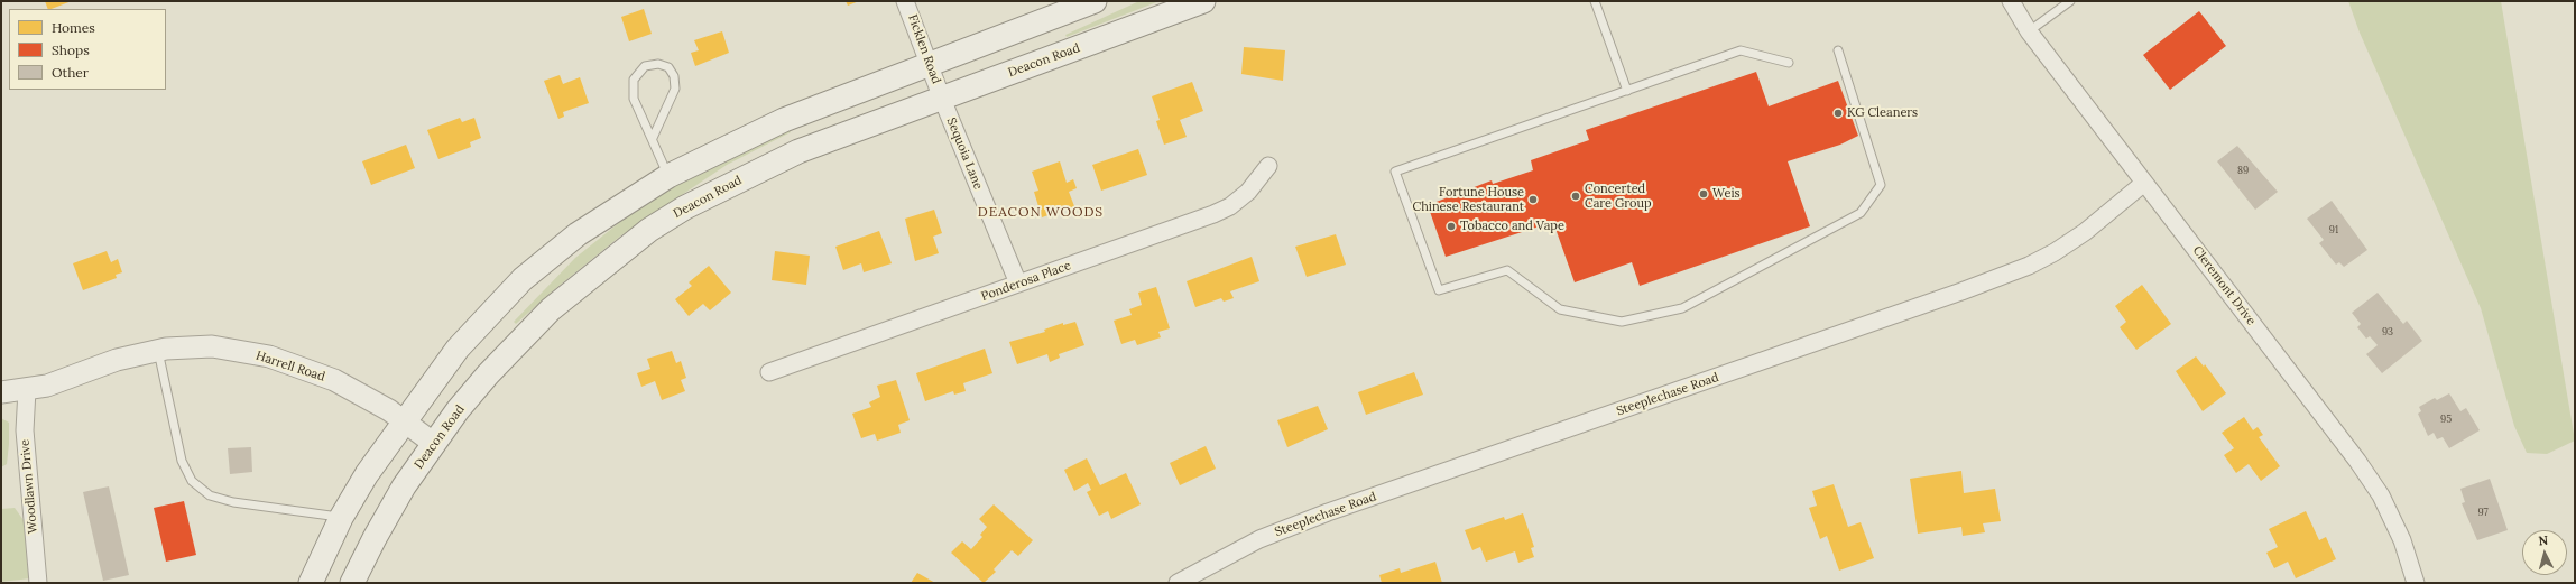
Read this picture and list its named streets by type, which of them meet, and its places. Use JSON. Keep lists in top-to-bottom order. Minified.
{"streets":{"main road":["Deacon Road"],"street":["Ficklen Road","Sequoia Lane","Ponderosa Place","Cleremont Drive","Harrell Road","Steeplechase Road","Woodlawn Drive"]},"crossings":[["Ficklen Road","Deacon Road"],["Ficklen Road","Sequoia Lane"],["Deacon Road","Sequoia Lane"],["Deacon Road","Harrell Road"],["Sequoia Lane","Ponderosa Place"],["Cleremont Drive","Steeplechase Road"],["Harrell Road","Woodlawn Drive"]],"districts":["DEACON WOODS"],"places":["KG Cleaners","Weis","Concerted Care Group","Fortune House Chinese Restaurant","Tobacco and Vape"],"house_numbers":["89","91","93","95","97"],"legend":["Homes","Shops","Other"],"north":"top"}
